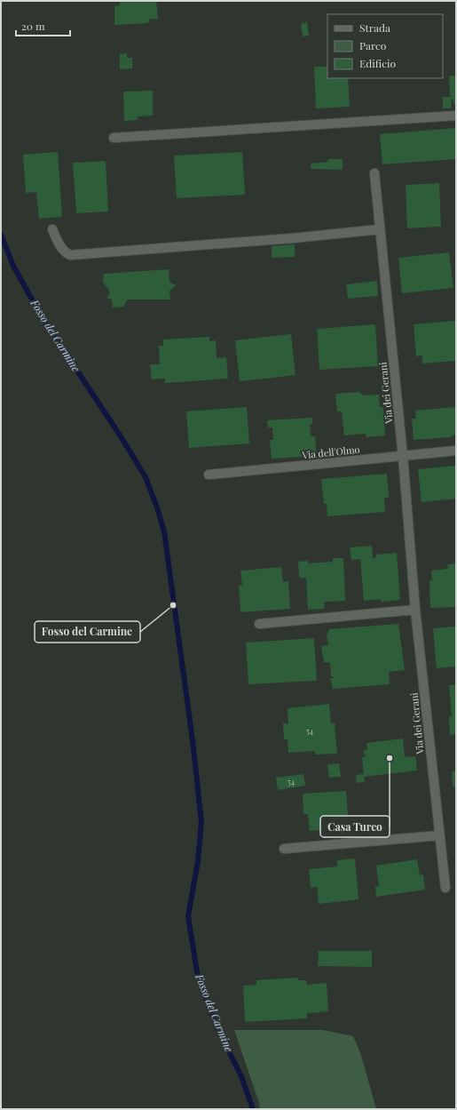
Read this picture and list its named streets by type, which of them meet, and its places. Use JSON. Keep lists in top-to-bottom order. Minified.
{"streets":{"street":["Via dei Gerani","Via dell'Olmo"]},"crossings":[["Via dei Gerani","Via dell'Olmo"]],"water":["Fosso del Carmine"],"places":["Fosso del Carmine","Casa Turco"],"house_numbers":["54","54"],"legend":["Strada","Parco","Edificio"],"scale_bar":"20 m"}
